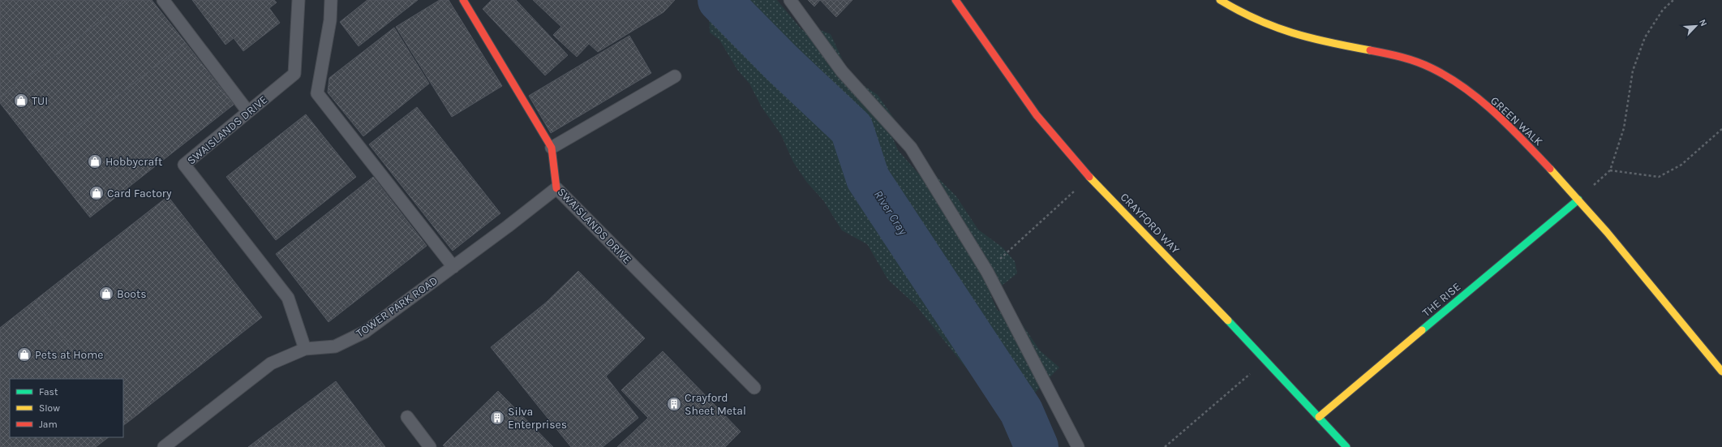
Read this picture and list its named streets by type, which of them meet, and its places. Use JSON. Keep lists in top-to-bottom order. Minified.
{"streets":{"street":["GREEN WALK","SWAISLANDS DRIVE","CRAYFORD WAY","THE RISE"],"lane":["TOWER PARK ROAD"]},"crossings":[["GREEN WALK","THE RISE"],["SWAISLANDS DRIVE","TOWER PARK ROAD"],["CRAYFORD WAY","THE RISE"]],"water":["River Cray"],"places":{"shop":["TUI","Hobbycraft","Card Factory","Boots","Pets at Home"],"building":["Crayford Sheet Metal","Silva Enterprises"]},"legend":["Fast","Slow","Jam"],"north":"top right"}
